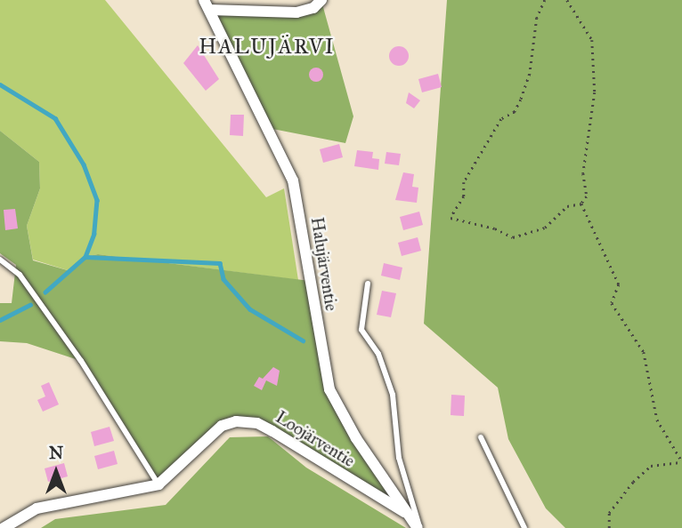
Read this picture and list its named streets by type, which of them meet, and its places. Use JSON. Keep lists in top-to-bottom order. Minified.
{"streets":{"street":["Halujärventie","Loojärventie"]},"crossings":[["Halujärventie","Loojärventie"]],"districts":["HALUJÄRVI"],"north":"top"}
